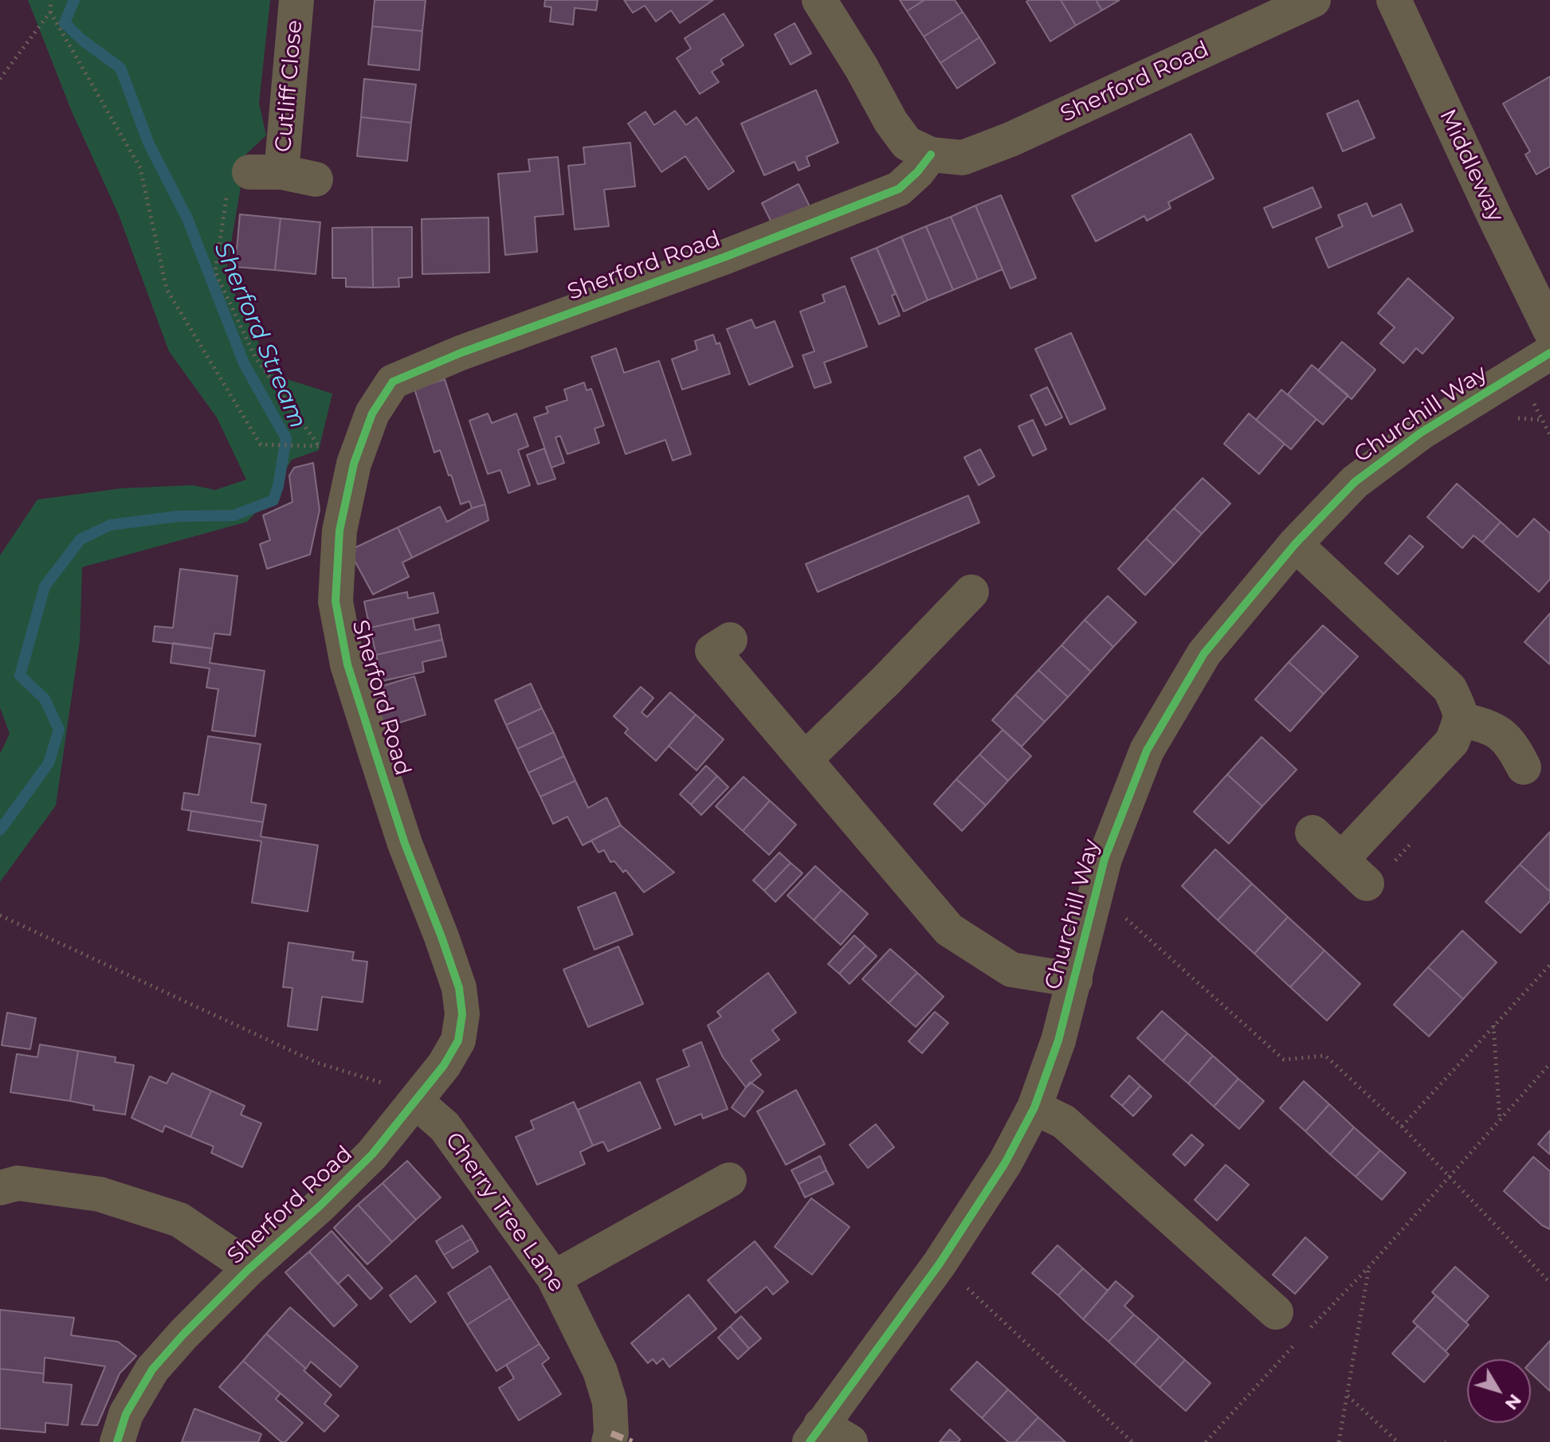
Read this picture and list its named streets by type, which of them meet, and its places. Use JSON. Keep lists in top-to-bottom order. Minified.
{"streets":{"street":["Sherford Road","Cutliff Close","Middleway","Churchill Way","Cherry Tree Lane"]},"crossings":[["Sherford Road","Cherry Tree Lane"]],"water":["Sherford Stream"],"north":"bottom right"}
